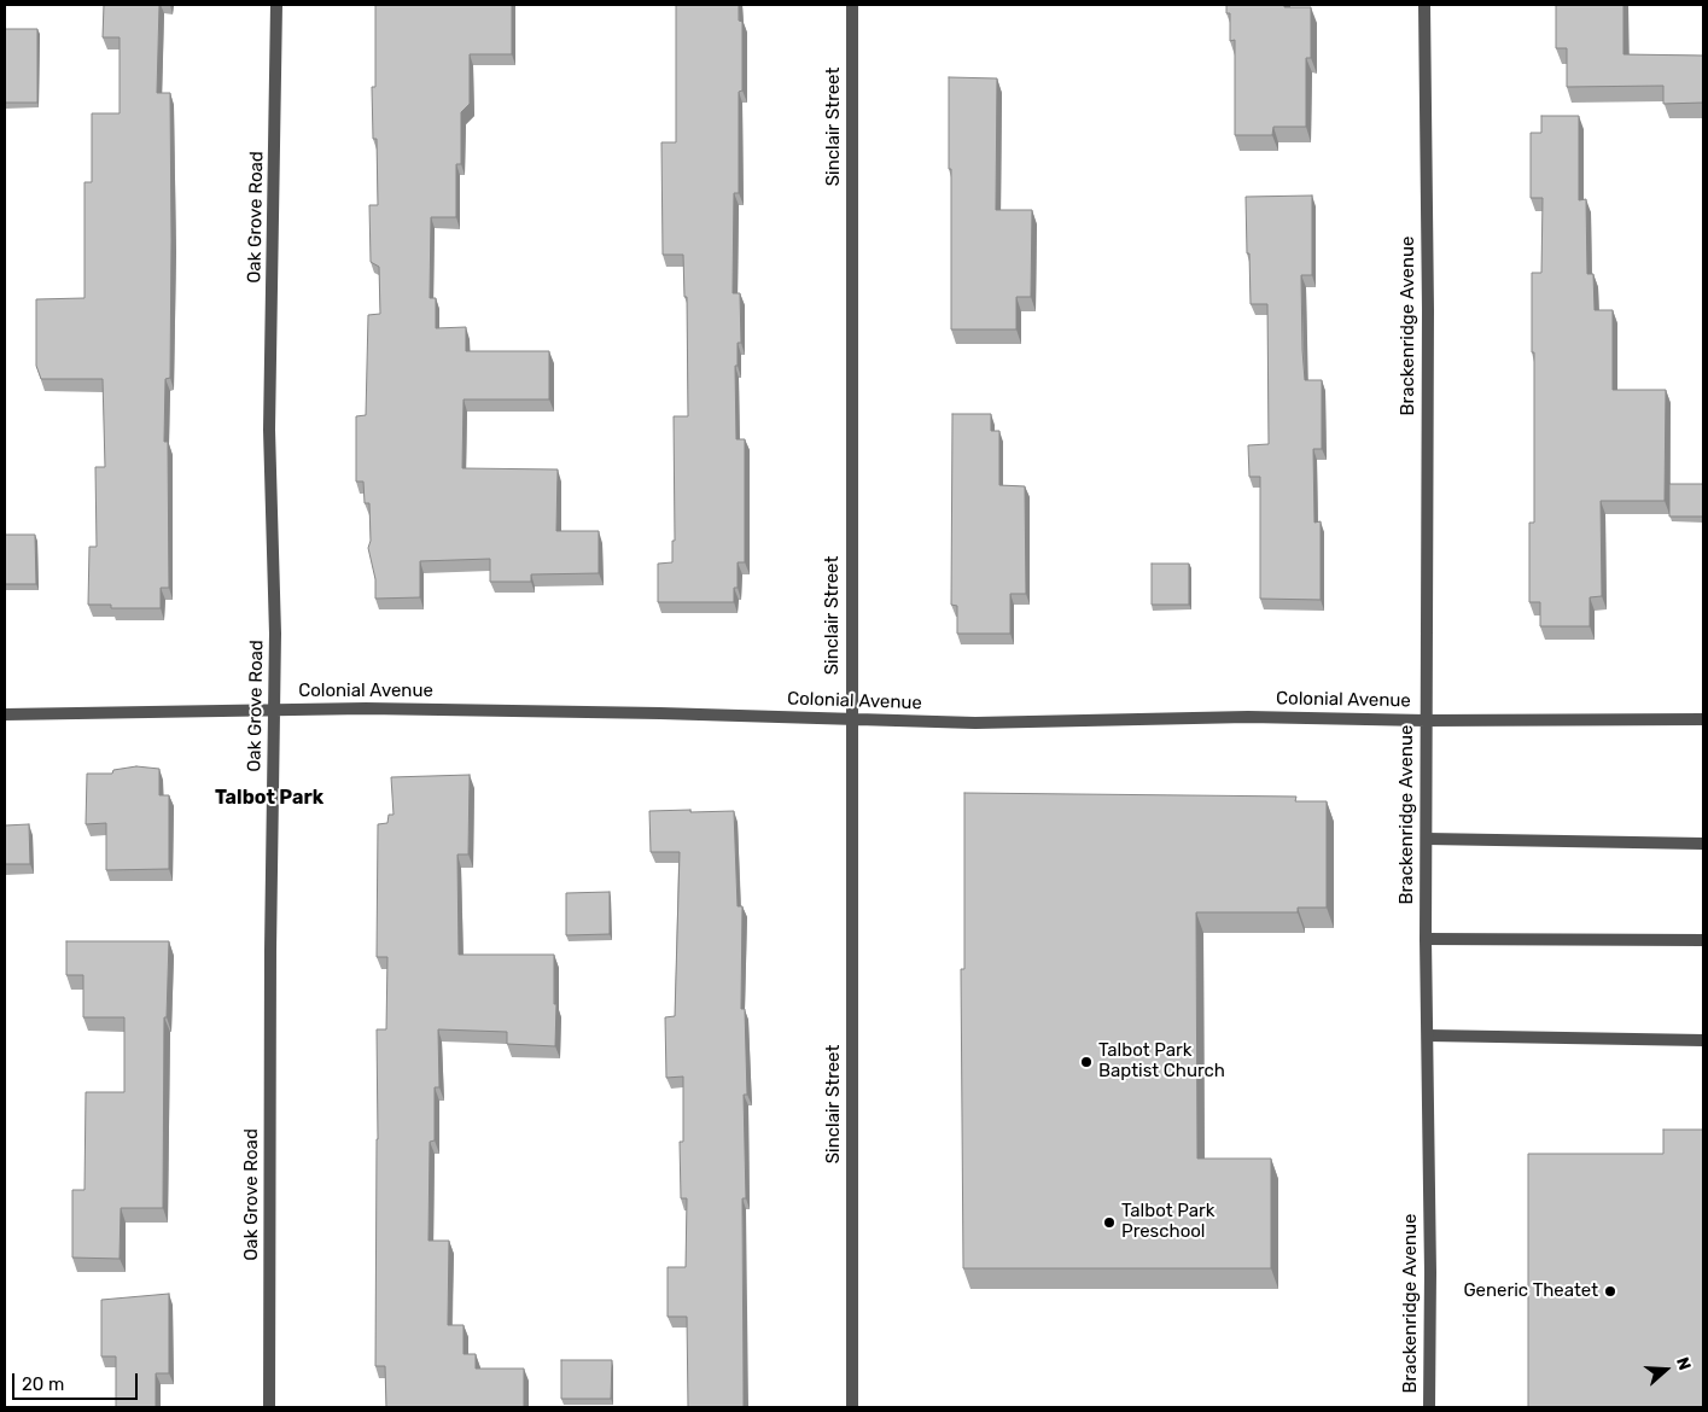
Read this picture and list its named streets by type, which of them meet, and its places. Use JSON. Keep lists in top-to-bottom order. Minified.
{"streets":{"street":["Sinclair Street","Oak Grove Road","Brackenridge Avenue","Colonial Avenue"]},"crossings":[["Sinclair Street","Colonial Avenue"],["Oak Grove Road","Colonial Avenue"],["Brackenridge Avenue","Colonial Avenue"]],"districts":["Talbot Park"],"places":["Talbot Park Baptist Church","Talbot Park Preschool","Generic Theatet"],"scale_bar":"20 m","north":"right"}
